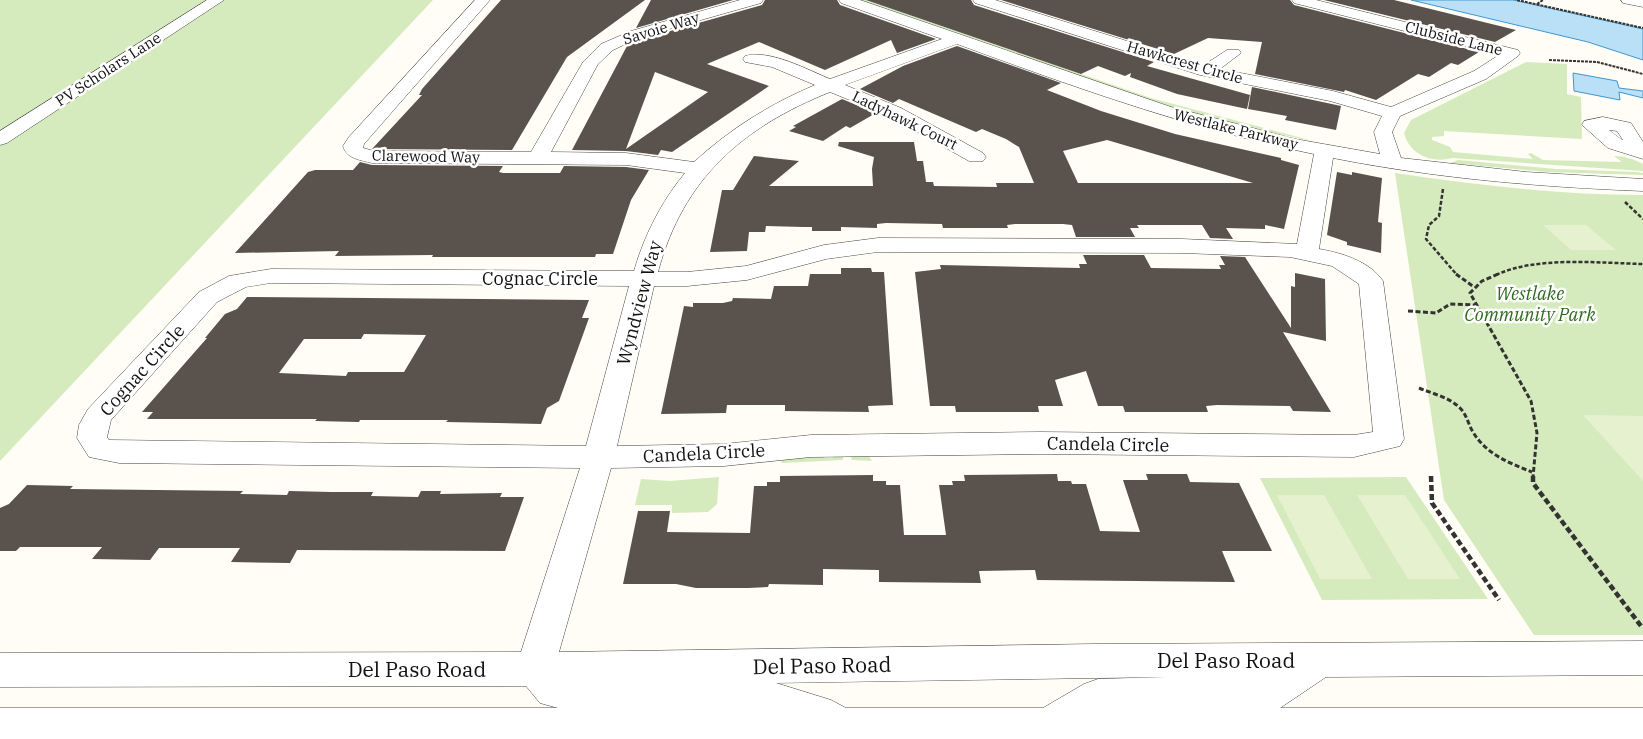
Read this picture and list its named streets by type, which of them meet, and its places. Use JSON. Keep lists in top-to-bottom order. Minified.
{"streets":{"street":["Savoie Way","Clubside Lane","Hawkcrest Circle","PV Scholars Lane","Ladyhawk Court","Westlake Parkway","Clarewood Way","Cognac Circle","Wyndview Way","Candela Circle","Del Paso Road"]},"crossings":[["Savoie Way","Clarewood Way"],["Clubside Lane","Hawkcrest Circle"],["Ladyhawk Court","Wyndview Way"],["Westlake Parkway","Wyndview Way"],["Clarewood Way","Wyndview Way"],["Cognac Circle","Wyndview Way"],["Cognac Circle","Candela Circle"],["Wyndview Way","Candela Circle"],["Wyndview Way","Del Paso Road"]],"parks":["Westlake Community Park"]}
